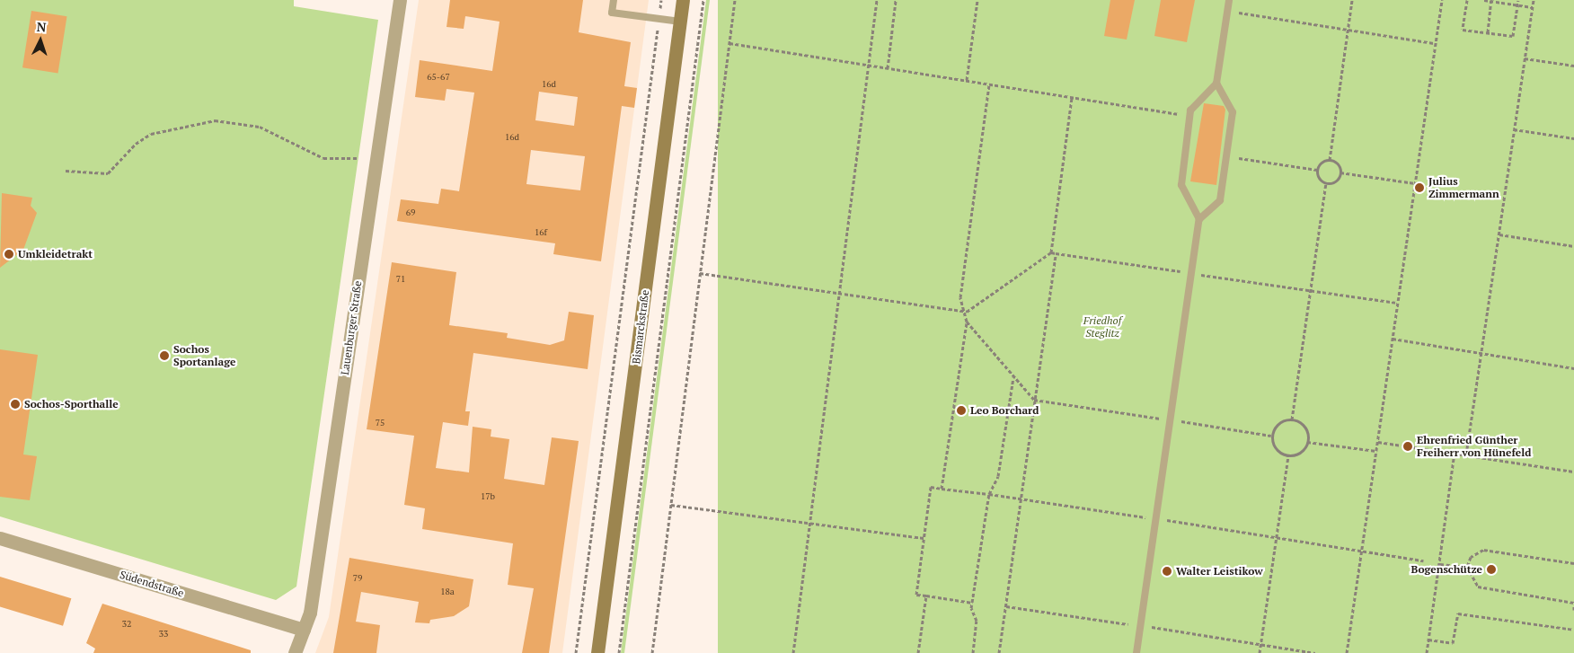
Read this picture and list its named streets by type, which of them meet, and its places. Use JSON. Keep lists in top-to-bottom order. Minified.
{"streets":{"street":["Bismarckstraße","Lauenburger Straße","Südendstraße"]},"crossings":[["Lauenburger Straße","Südendstraße"]],"parks":["Friedhof Steglitz"],"places":["Julius Zimmermann","Umkleidetrakt","Sochos Sportanlage","Sochos-Sporthalle","Leo Borchard","Ehrenfried Günther Freiherr von Hünefeld","Bogenschütze","Walter Leistikow"],"house_numbers":["65-67","16d","16d","69","16f","71","75","17b","79","18a","32","33"],"north":"top"}
